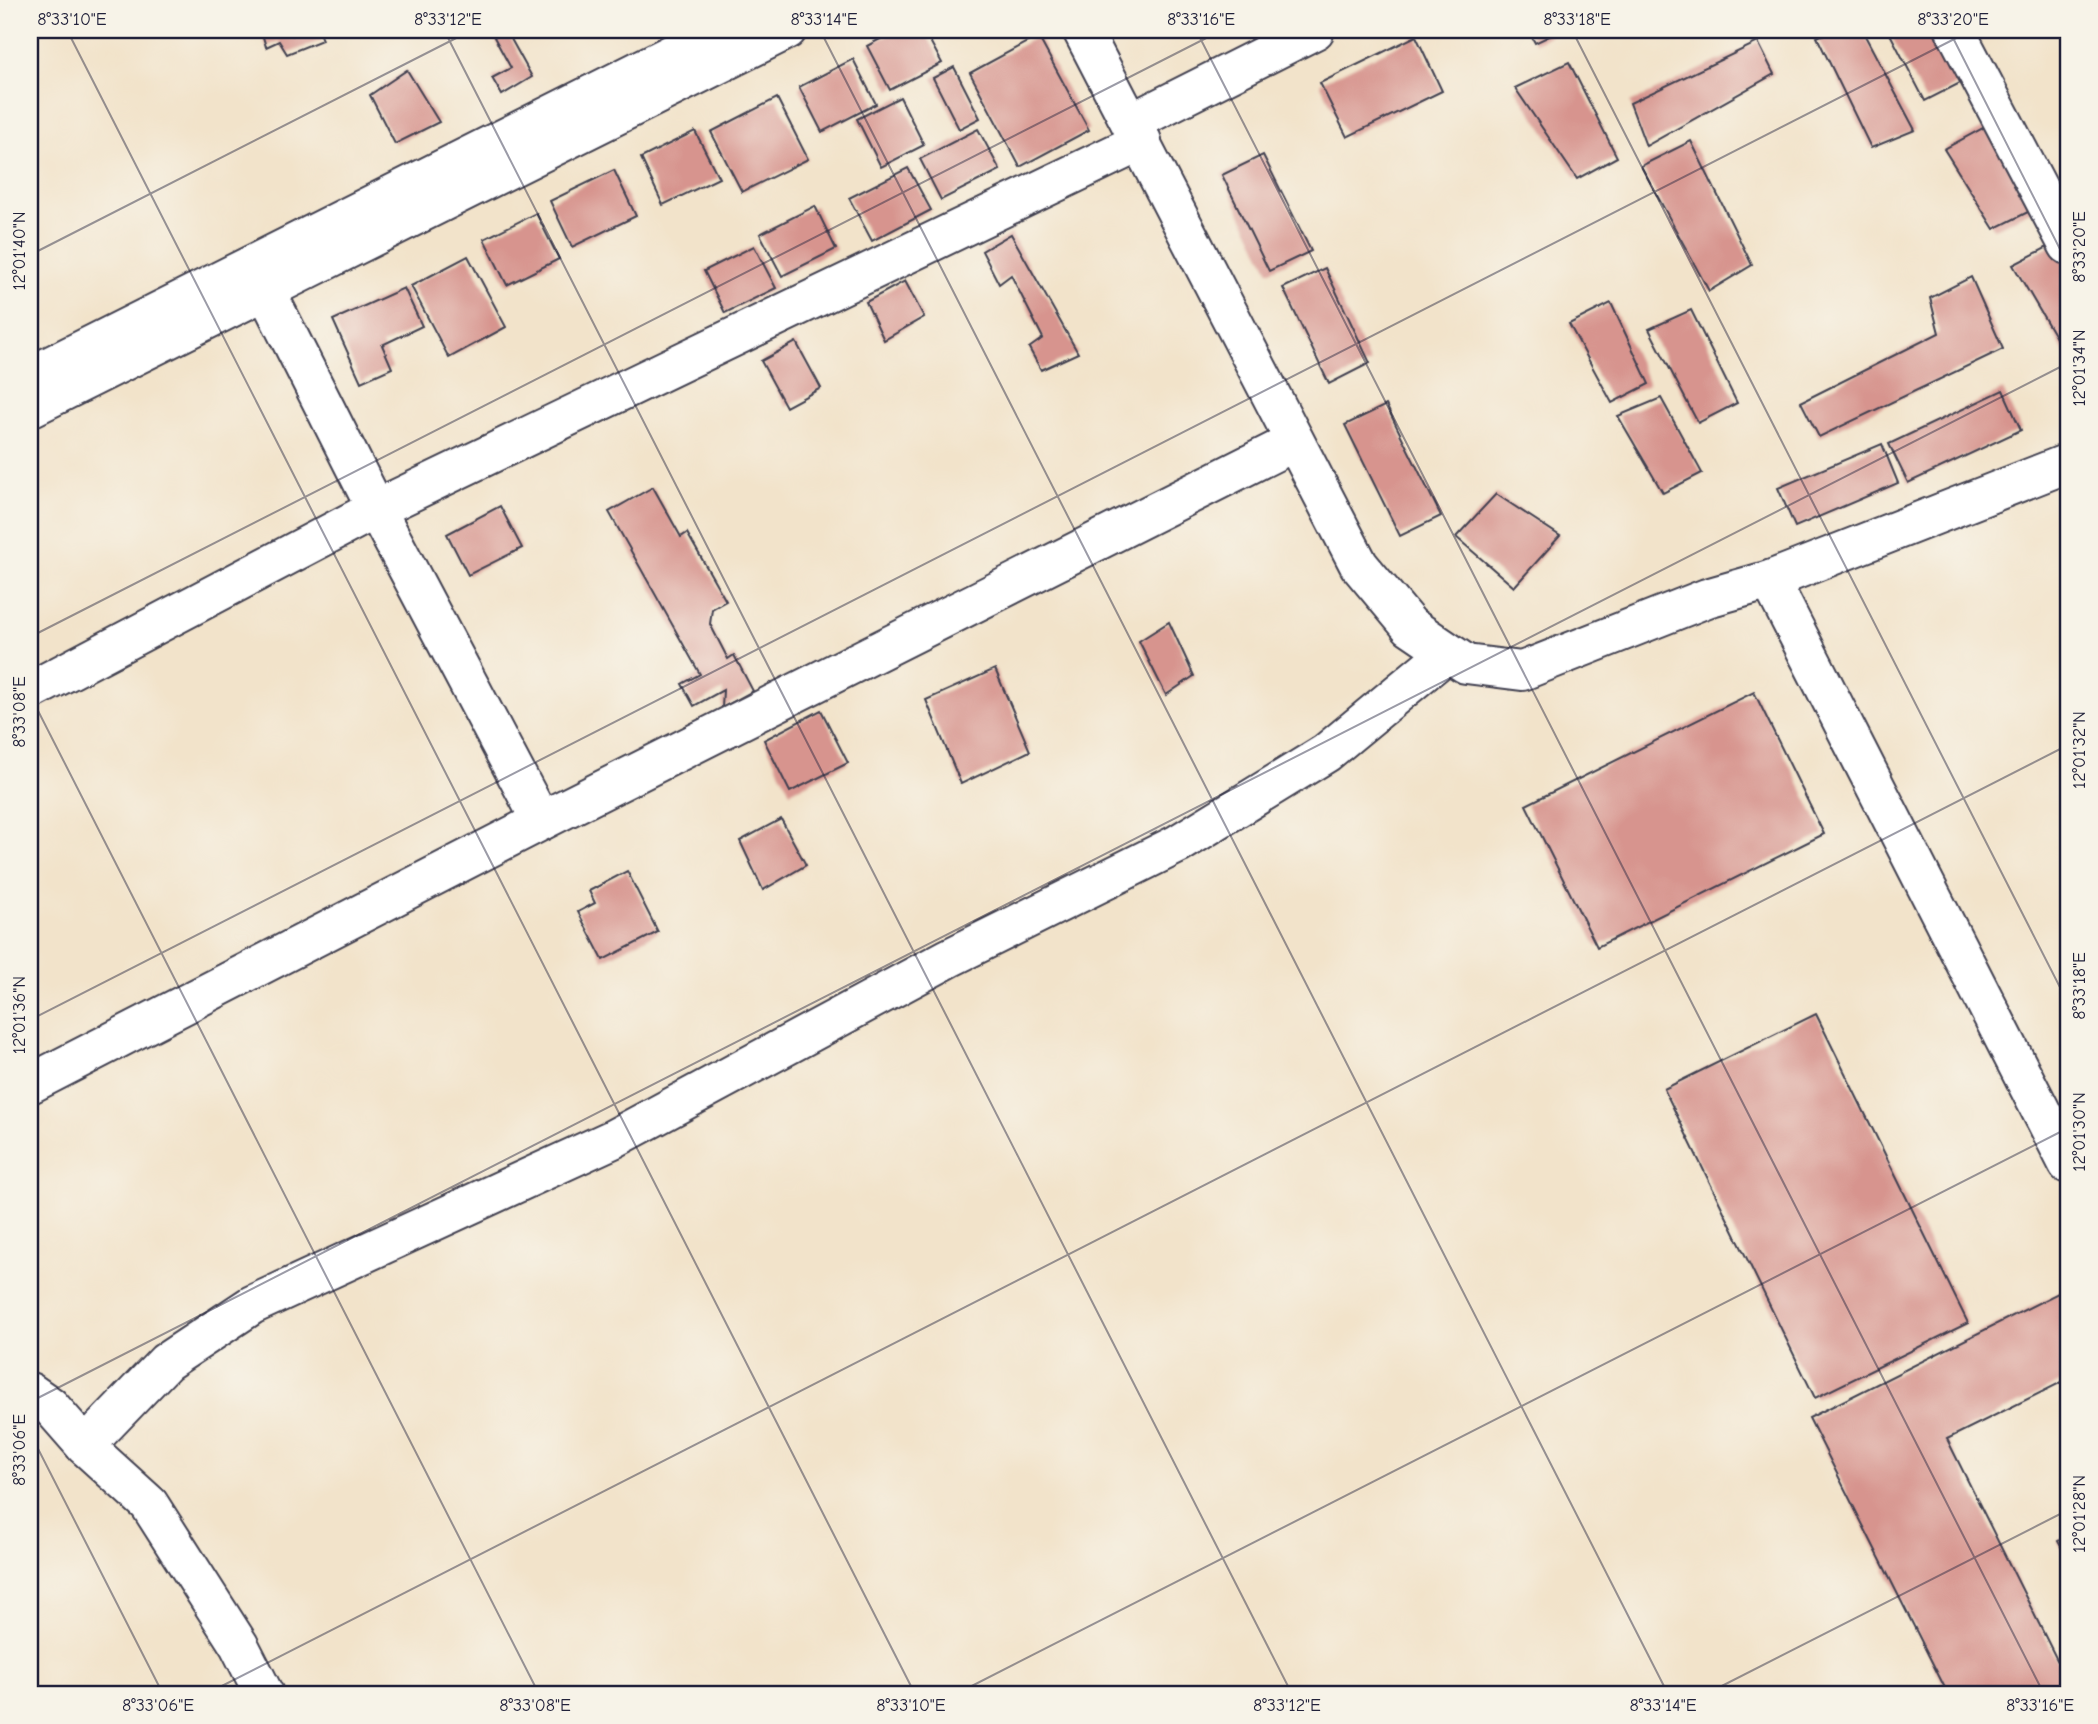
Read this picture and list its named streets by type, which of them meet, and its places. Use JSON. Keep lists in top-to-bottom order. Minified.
{"coordinates":["8°33'10\"E","8°33'12\"E","8°33'14\"E","8°33'16\"E","8°33'18\"E","8°33'20\"E","12°01'40\"N","12°01'34\"N","8°33'08\"E","12°01'32\"N","12°01'36\"N","12°01'30\"N","8°33'06\"E","12°01'28\"N"]}
